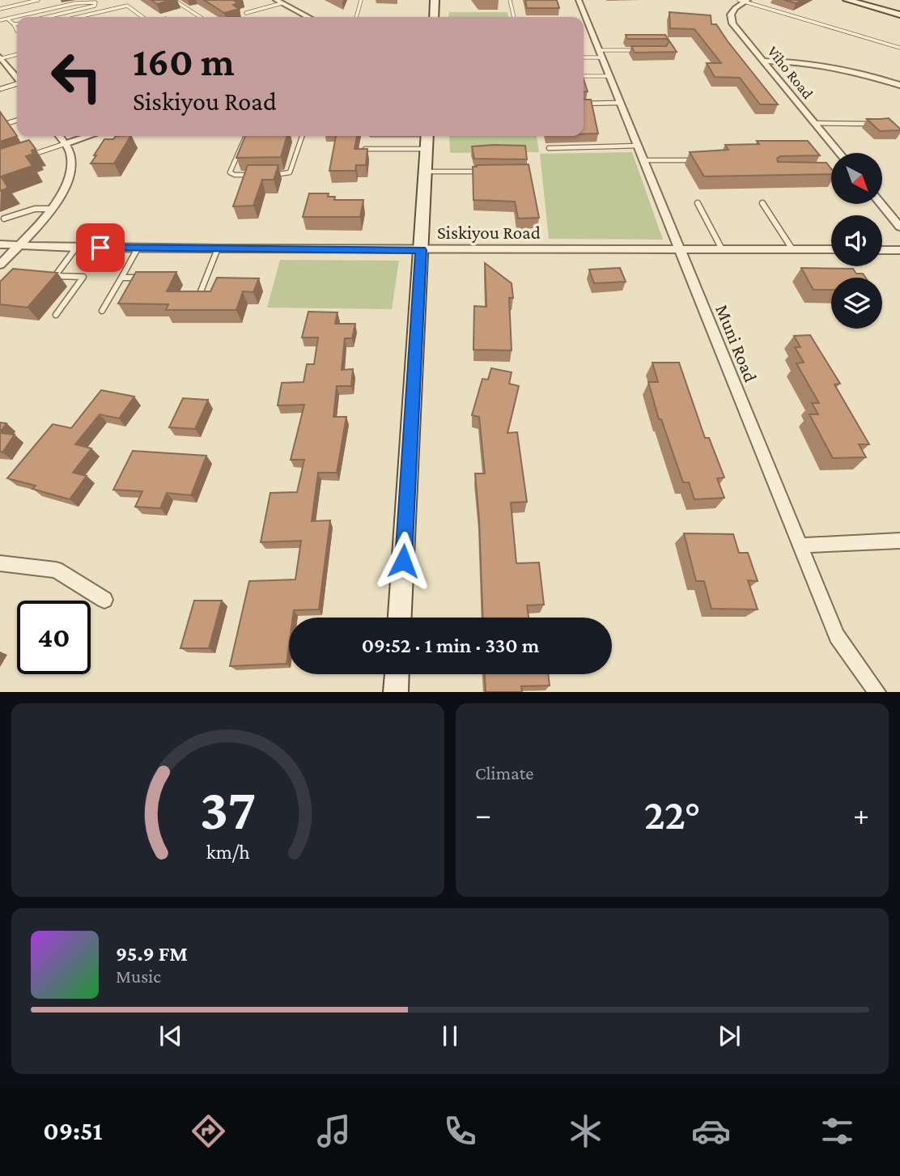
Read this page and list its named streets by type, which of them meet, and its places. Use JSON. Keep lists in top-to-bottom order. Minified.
{"streets":{"street":["Viho Road","Siskiyou Road","Muni Road"]},"crossings":[["Siskiyou Road","Muni Road"]],"north":"bottom right","page":{"turn":["160 m","Siskiyou Road"],"limit":"40","trip":"09:52 · 1 min · 330 m","tile":"Climate","heat":["−","22°","+"],"song":["95.9 FM","Music"],"tabs":"09:51","gauge":["37","km/h"]}}
